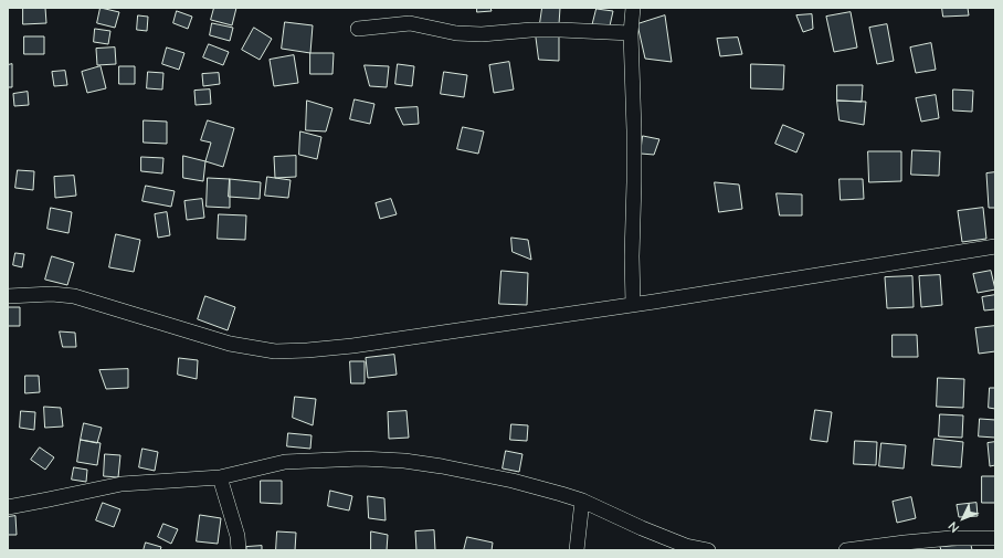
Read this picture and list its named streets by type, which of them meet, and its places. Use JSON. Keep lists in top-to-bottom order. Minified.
{"north":"bottom left"}
